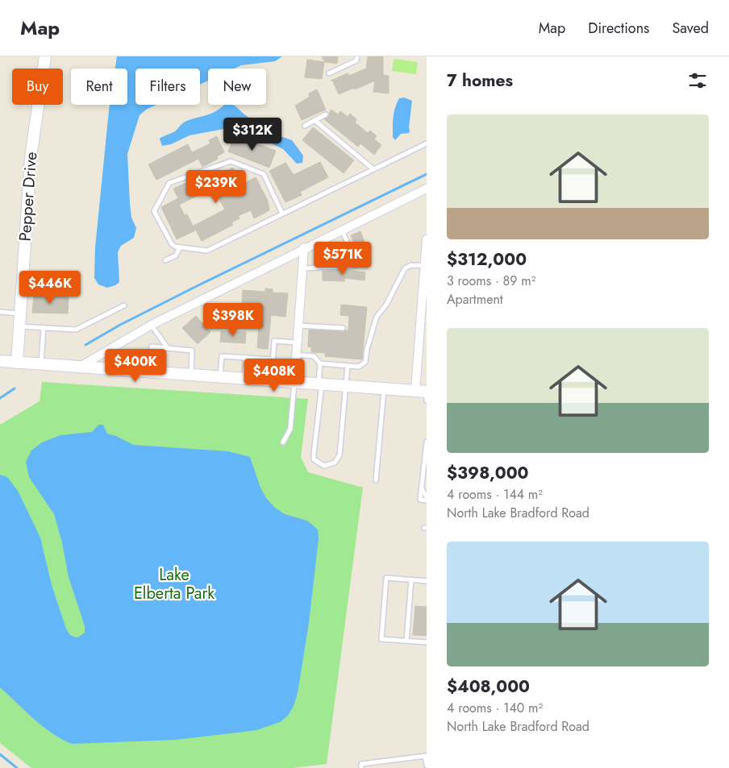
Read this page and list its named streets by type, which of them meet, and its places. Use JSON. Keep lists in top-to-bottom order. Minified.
{"streets":{"main road":["Pepper Drive"]},"parks":["Lake Elberta Park"],"page":{"header":"Map","nav":["Map","Directions","Saved"],"heading":"7 homes","chip":["Buy","Rent","Filters","New"],"list":[{"name":"$312,000","note":"3 rooms · 89 m² · Apartment"},{"name":"$398,000","note":"4 rooms · 144 m² · North Lake Bradford Road"},{"name":"$408,000","note":"4 rooms · 140 m² · North Lake Bradford Road"}],"price":["$312K","$239K","$571K","$446K","$398K","$400K","$408K"]}}
